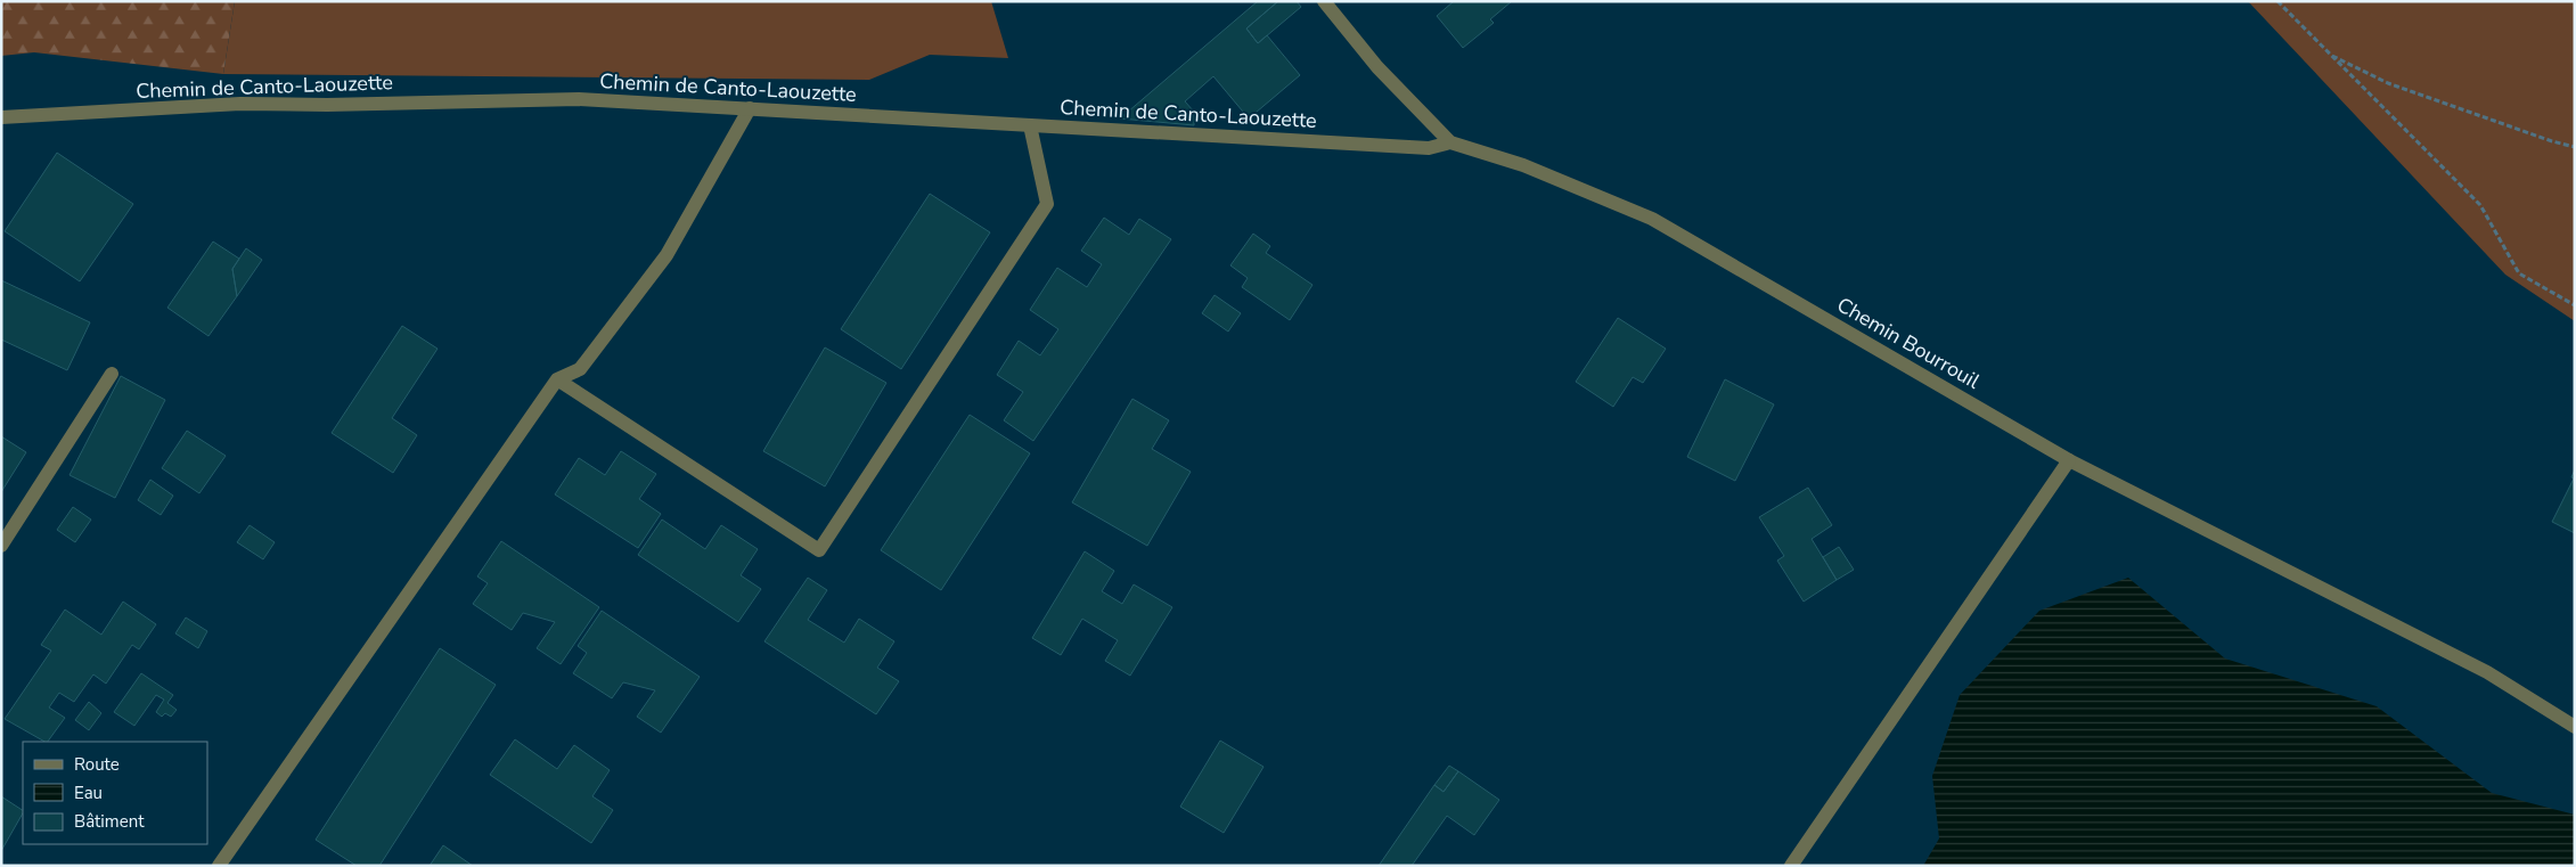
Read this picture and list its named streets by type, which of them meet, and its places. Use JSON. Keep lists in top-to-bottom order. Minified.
{"streets":{"street":["Chemin de Canto-Laouzette","Chemin Bourrouil"]},"crossings":[["Chemin de Canto-Laouzette","Chemin Bourrouil"]],"legend":["Route","Eau","Bâtiment"]}
